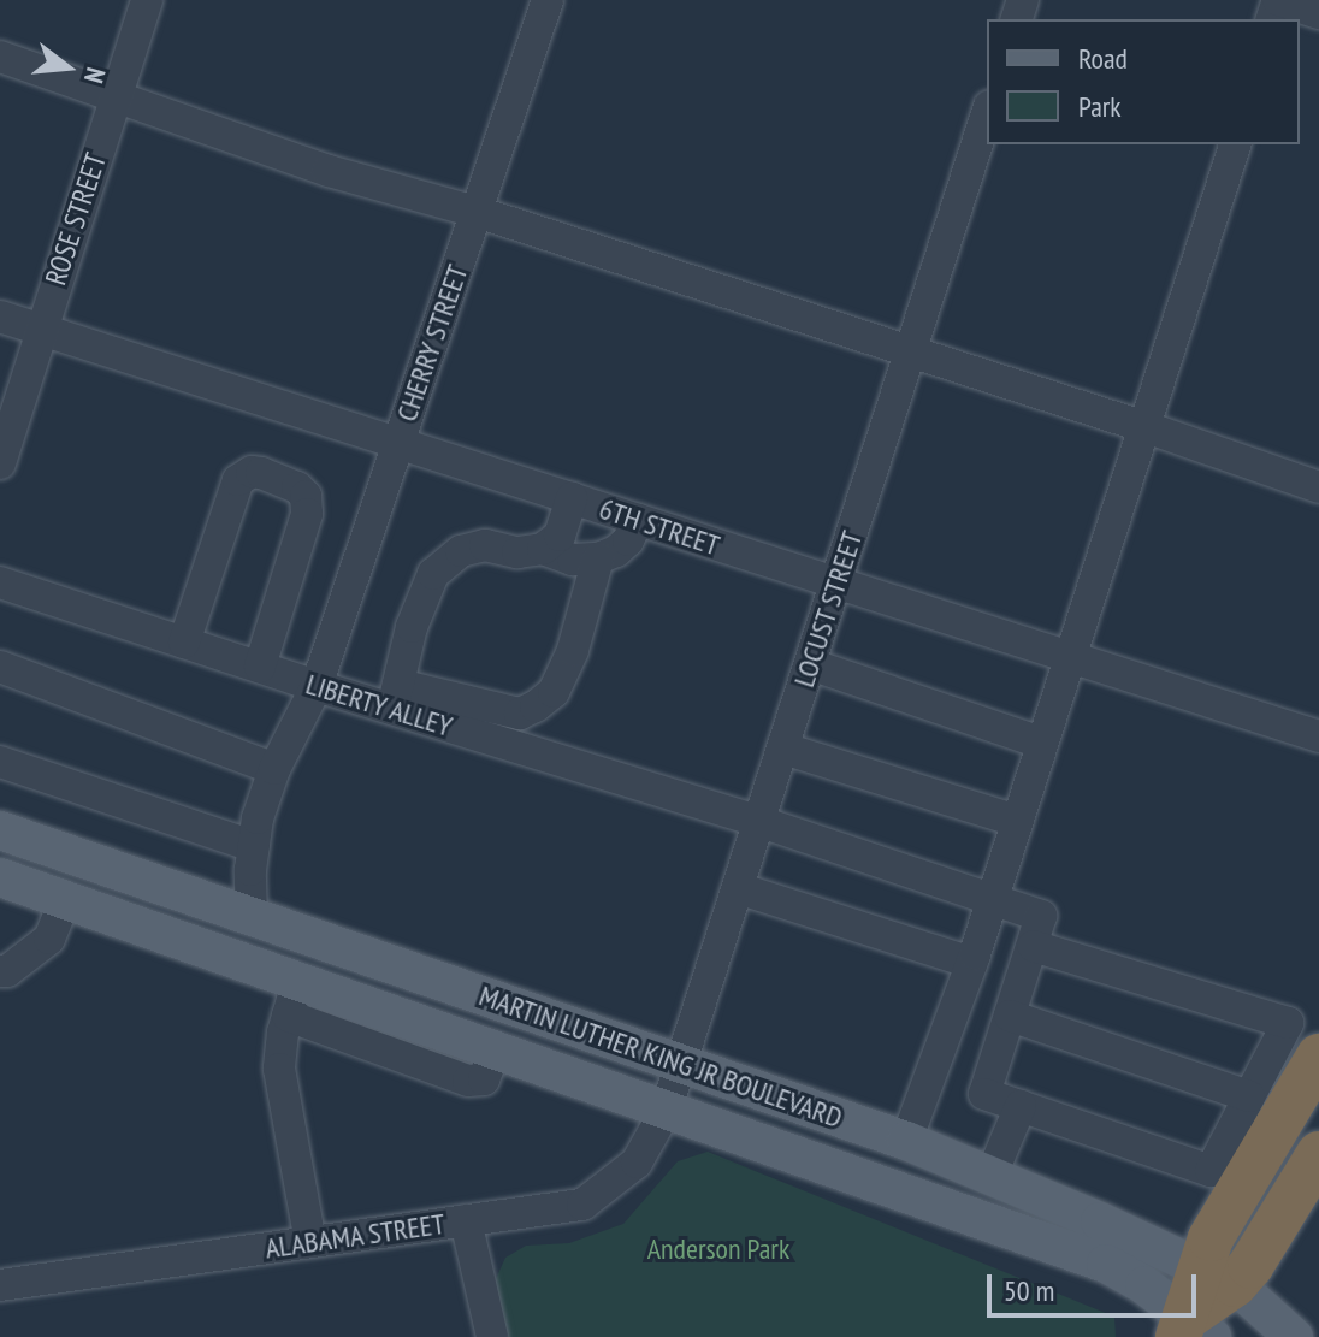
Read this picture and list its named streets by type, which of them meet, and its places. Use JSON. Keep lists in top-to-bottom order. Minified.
{"streets":{"main road":["MARTIN LUTHER KING JR BOULEVARD"],"street":["ROSE STREET","CHERRY STREET","6TH STREET","LOCUST STREET","LIBERTY ALLEY","ALABAMA STREET"]},"crossings":[["ROSE STREET","6TH STREET"],["CHERRY STREET","6TH STREET"],["CHERRY STREET","LIBERTY ALLEY"],["CHERRY STREET","MARTIN LUTHER KING JR BOULEVARD"],["6TH STREET","LOCUST STREET"],["LOCUST STREET","LIBERTY ALLEY"],["LOCUST STREET","MARTIN LUTHER KING JR BOULEVARD"],["LOCUST STREET","ALABAMA STREET"],["MARTIN LUTHER KING JR BOULEVARD","ALABAMA STREET"]],"parks":["Anderson Park"],"legend":["Road","Park"],"scale_bar":"50 m","north":"right"}
